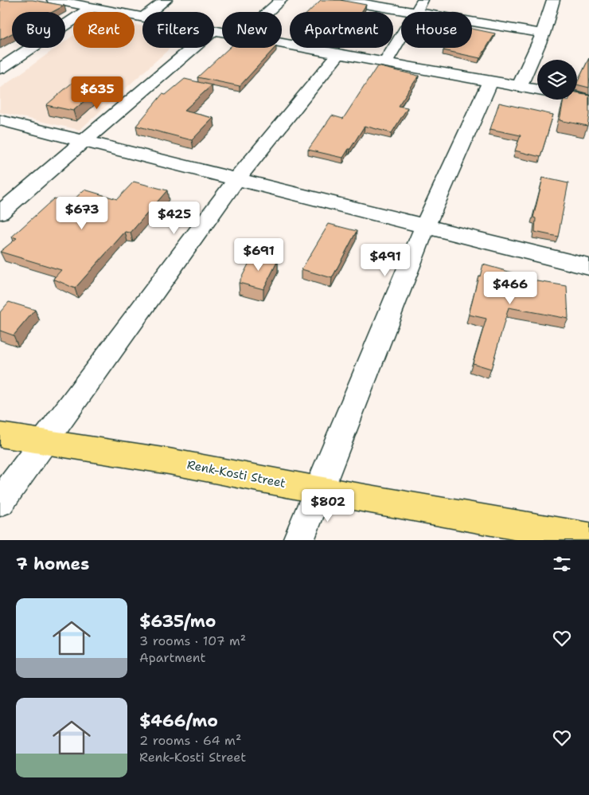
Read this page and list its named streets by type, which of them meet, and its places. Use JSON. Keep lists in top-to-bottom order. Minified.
{"streets":{"main road":["Renk-Kosti Street"]},"page":{"chip":["Buy","Rent","Filters","New","Apartment","House"],"price":["$635","$673","$425","$691","$491","$466","$802"],"heading":"7 homes","list":[{"name":"$635/mo","note":"3 rooms · 107 m² · Apartment"},{"name":"$466/mo","note":"2 rooms · 64 m² · Renk-Kosti Street"}]}}
